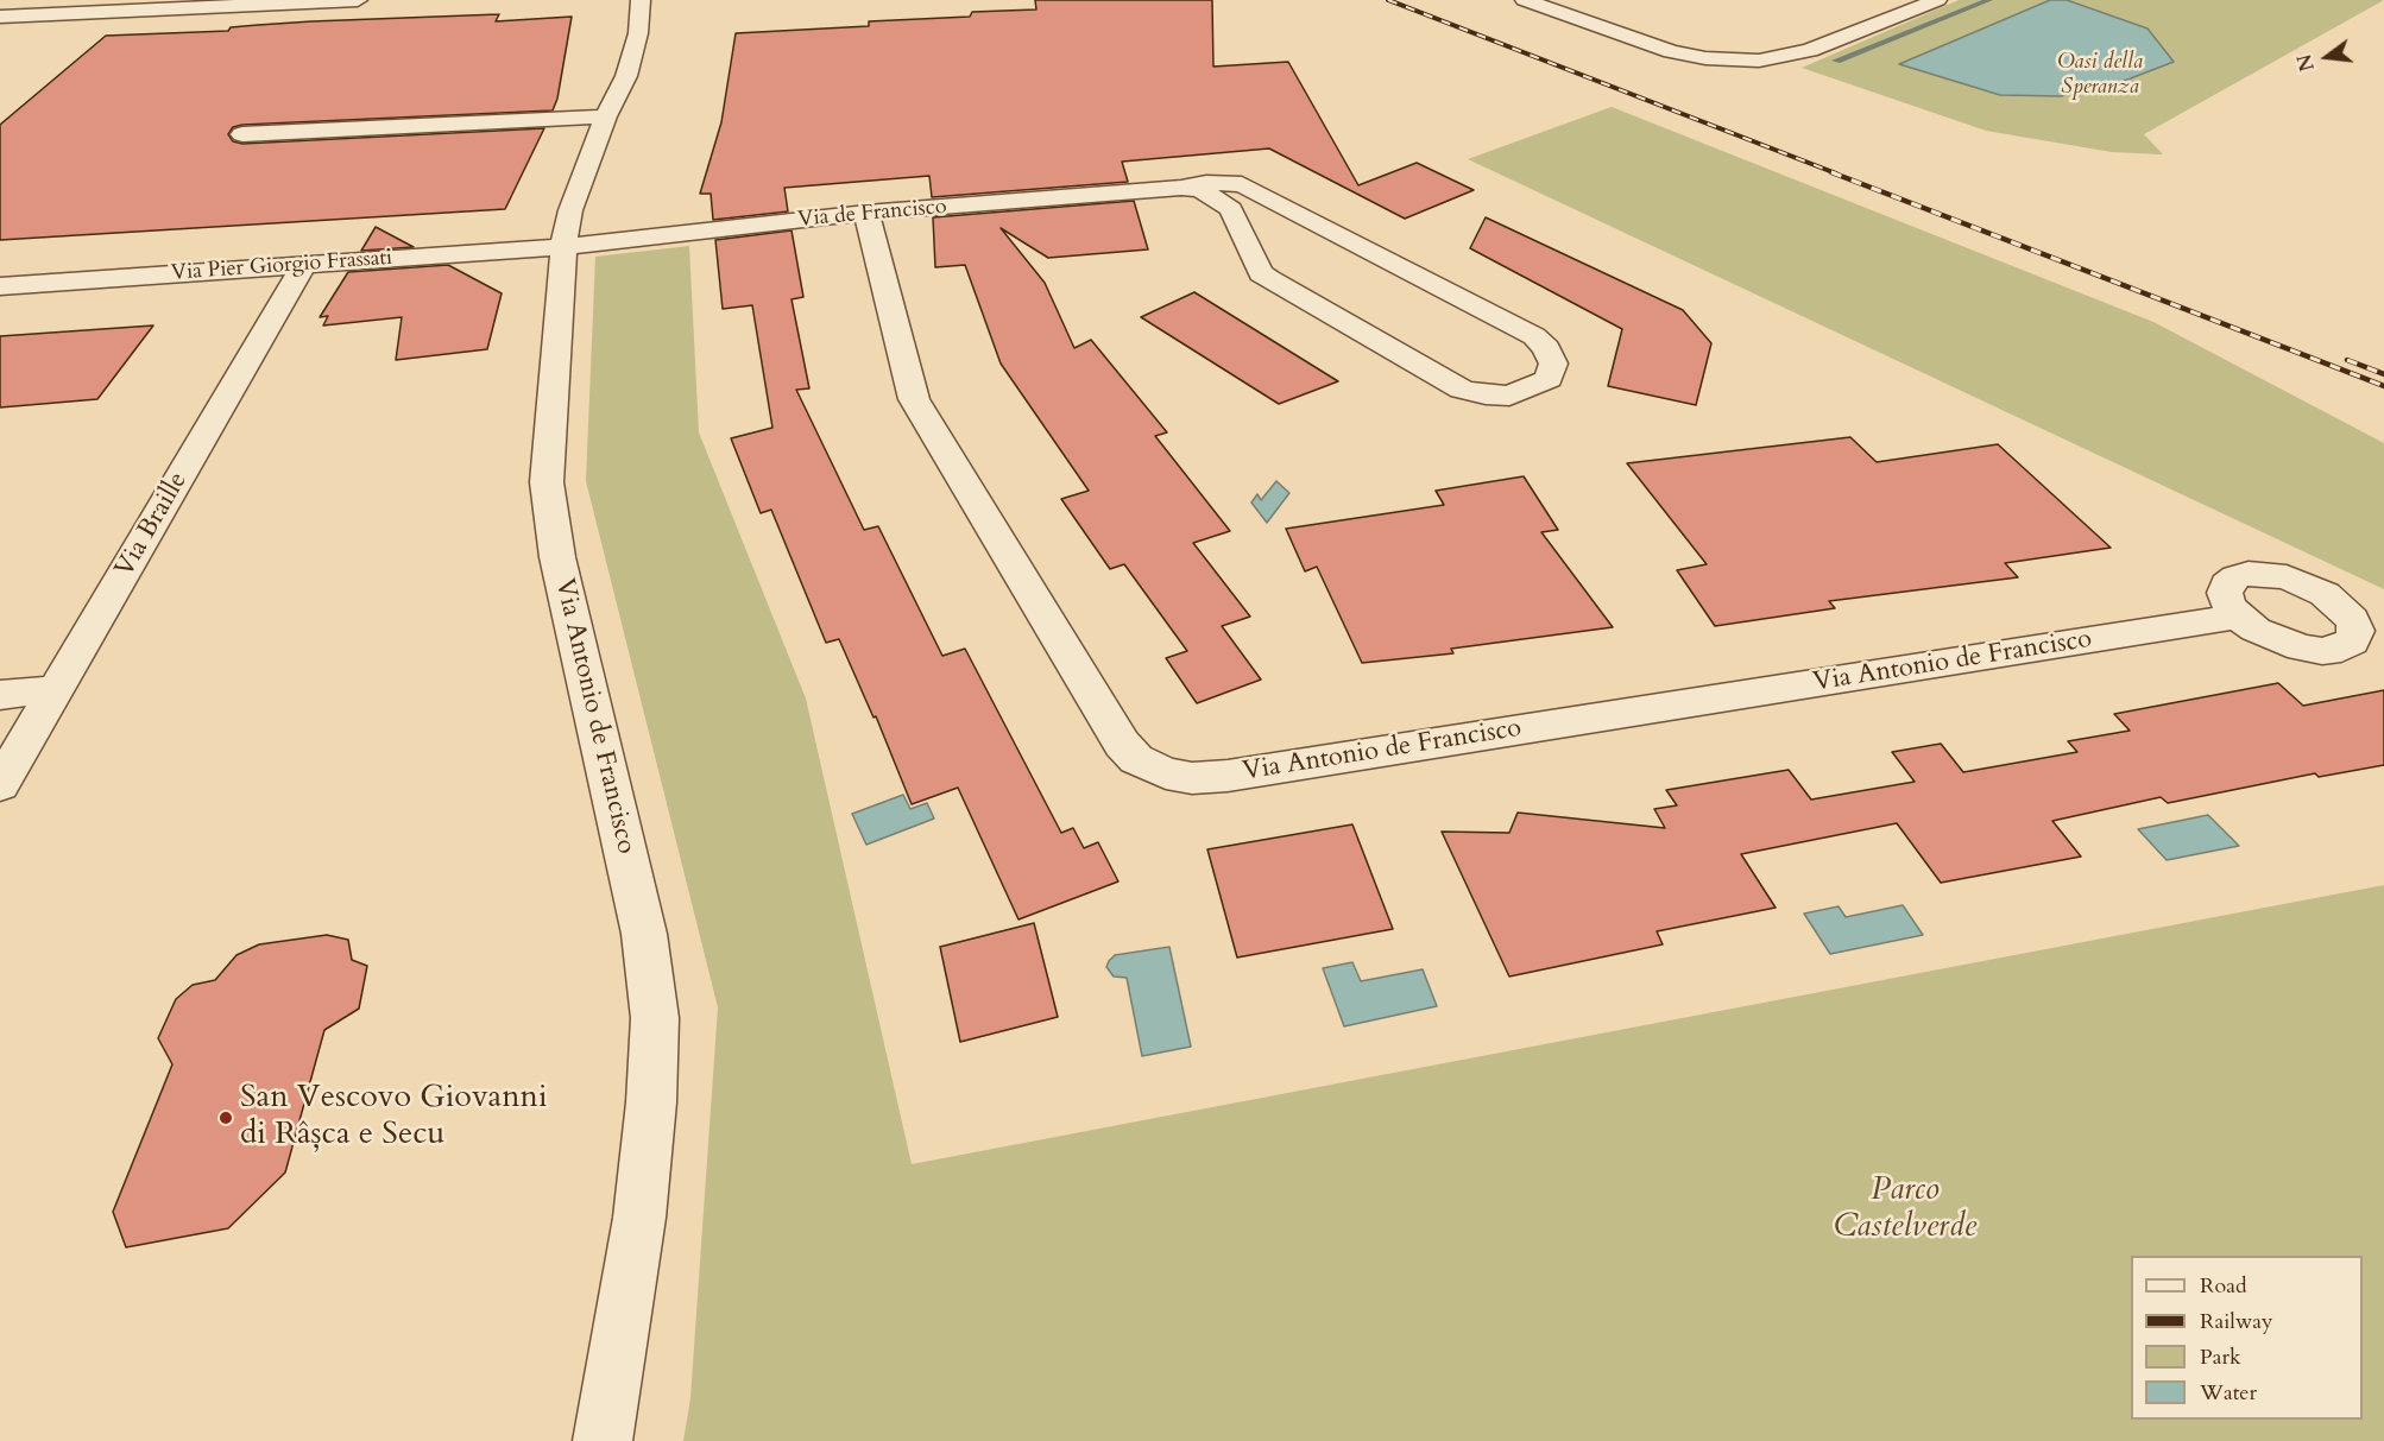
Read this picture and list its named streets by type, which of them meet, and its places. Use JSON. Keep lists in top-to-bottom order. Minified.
{"streets":{"street":["Via de Francisco","Via Pier Giorgio Frassati","Via Braille","Via Antonio de Francisco"]},"crossings":[["Via de Francisco","Via Pier Giorgio Frassati"],["Via de Francisco","Via Antonio de Francisco"],["Via Pier Giorgio Frassati","Via Braille"],["Via Pier Giorgio Frassati","Via Antonio de Francisco"]],"parks":["Oasi della Speranza","Parco Castelverde"],"places":["San Vescovo Giovanni di Râșca e Secu"],"legend":["Road","Railway","Park","Water"],"north":"left"}
